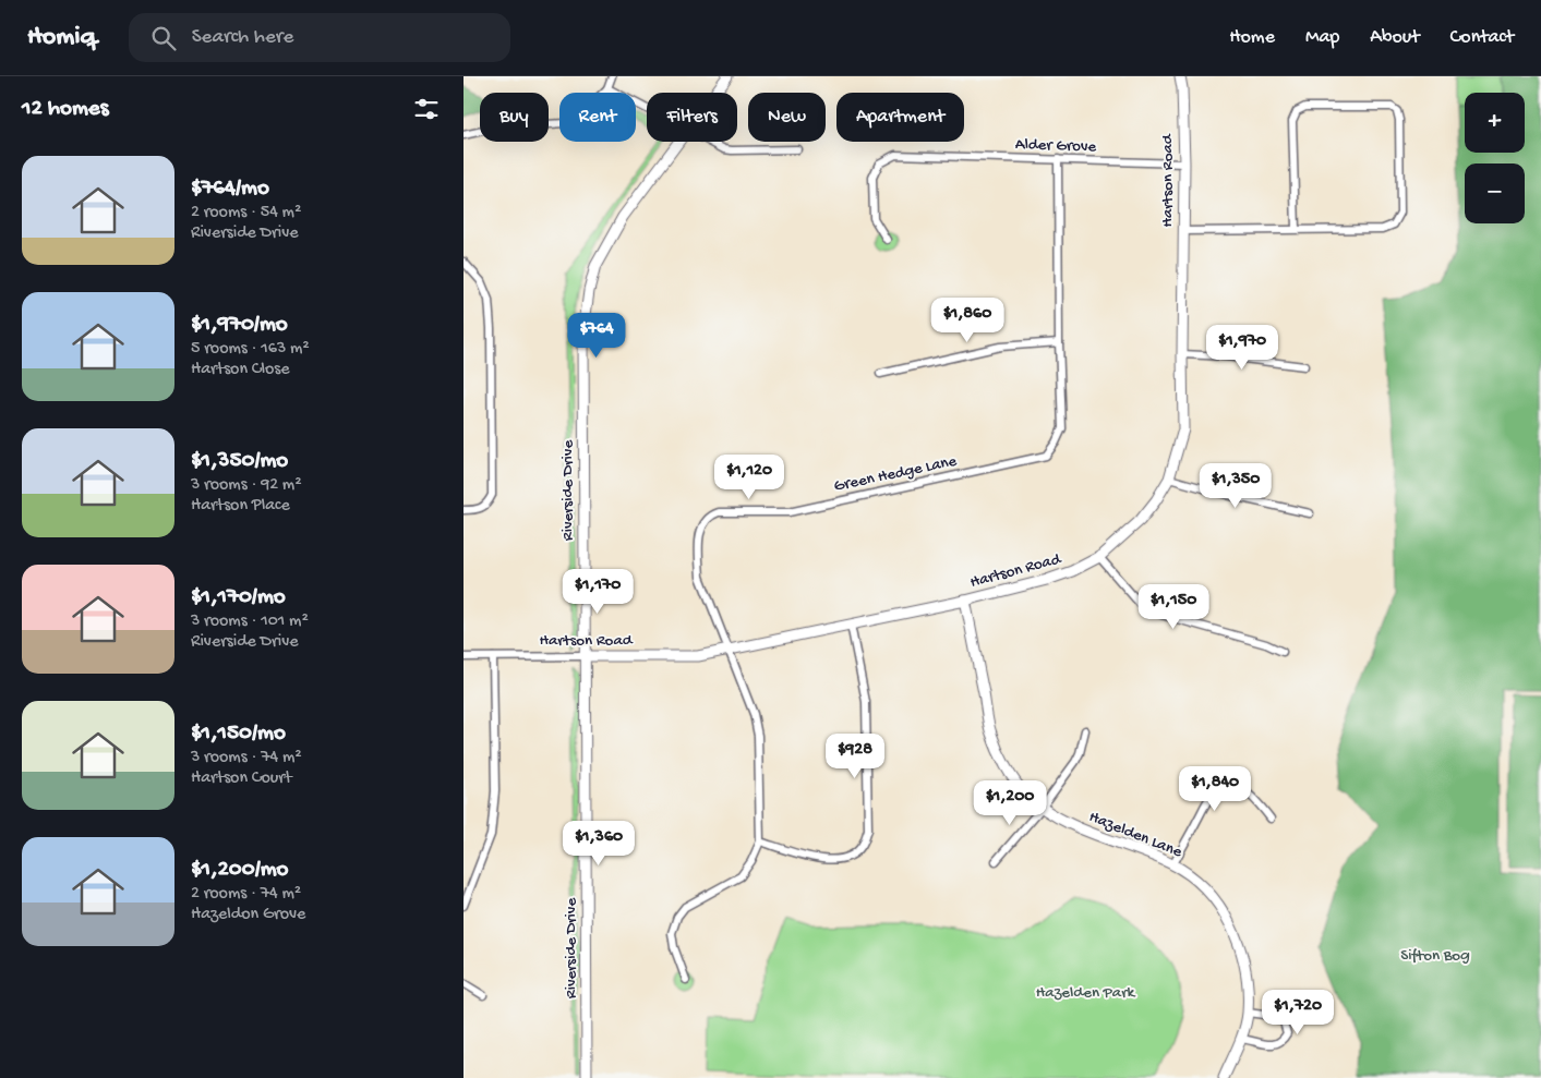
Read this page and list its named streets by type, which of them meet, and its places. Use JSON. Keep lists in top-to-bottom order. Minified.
{"streets":{"street":["Alder Grove","Hartson Road","Green Hedge Lane","Riverside Drive","Hazelden Lane"]},"crossings":[["Alder Grove","Hartson Road"],["Alder Grove","Green Hedge Lane"],["Hartson Road","Green Hedge Lane"],["Hartson Road","Riverside Drive"],["Hartson Road","Hazelden Lane"]],"parks":["Sifton Bog","Hazelden Park"],"page":{"header":"Homiq","search":"Search here","nav":["Home","Map","About","Contact"],"heading":"12 homes","map_buttons":["+","−"],"chip":["Buy","Rent","Filters","New","Apartment"],"list":[{"name":"$764/mo","note":"2 rooms · 54 m² · Riverside Drive"},{"name":"$1,970/mo","note":"5 rooms · 163 m² · Hartson Close"},{"name":"$1,350/mo","note":"3 rooms · 92 m² · Hartson Place"},{"name":"$1,170/mo","note":"3 rooms · 101 m² · Riverside Drive"},{"name":"$1,150/mo","note":"3 rooms · 74 m² · Hartson Court"},{"name":"$1,200/mo","note":"2 rooms · 74 m² · Hazeldon Grove"}],"price":["$1,860","$764","$1,970","$1,120","$1,350","$1,170","$1,150","$928","$1,840","$1,200","$1,360","$1,720"]}}
